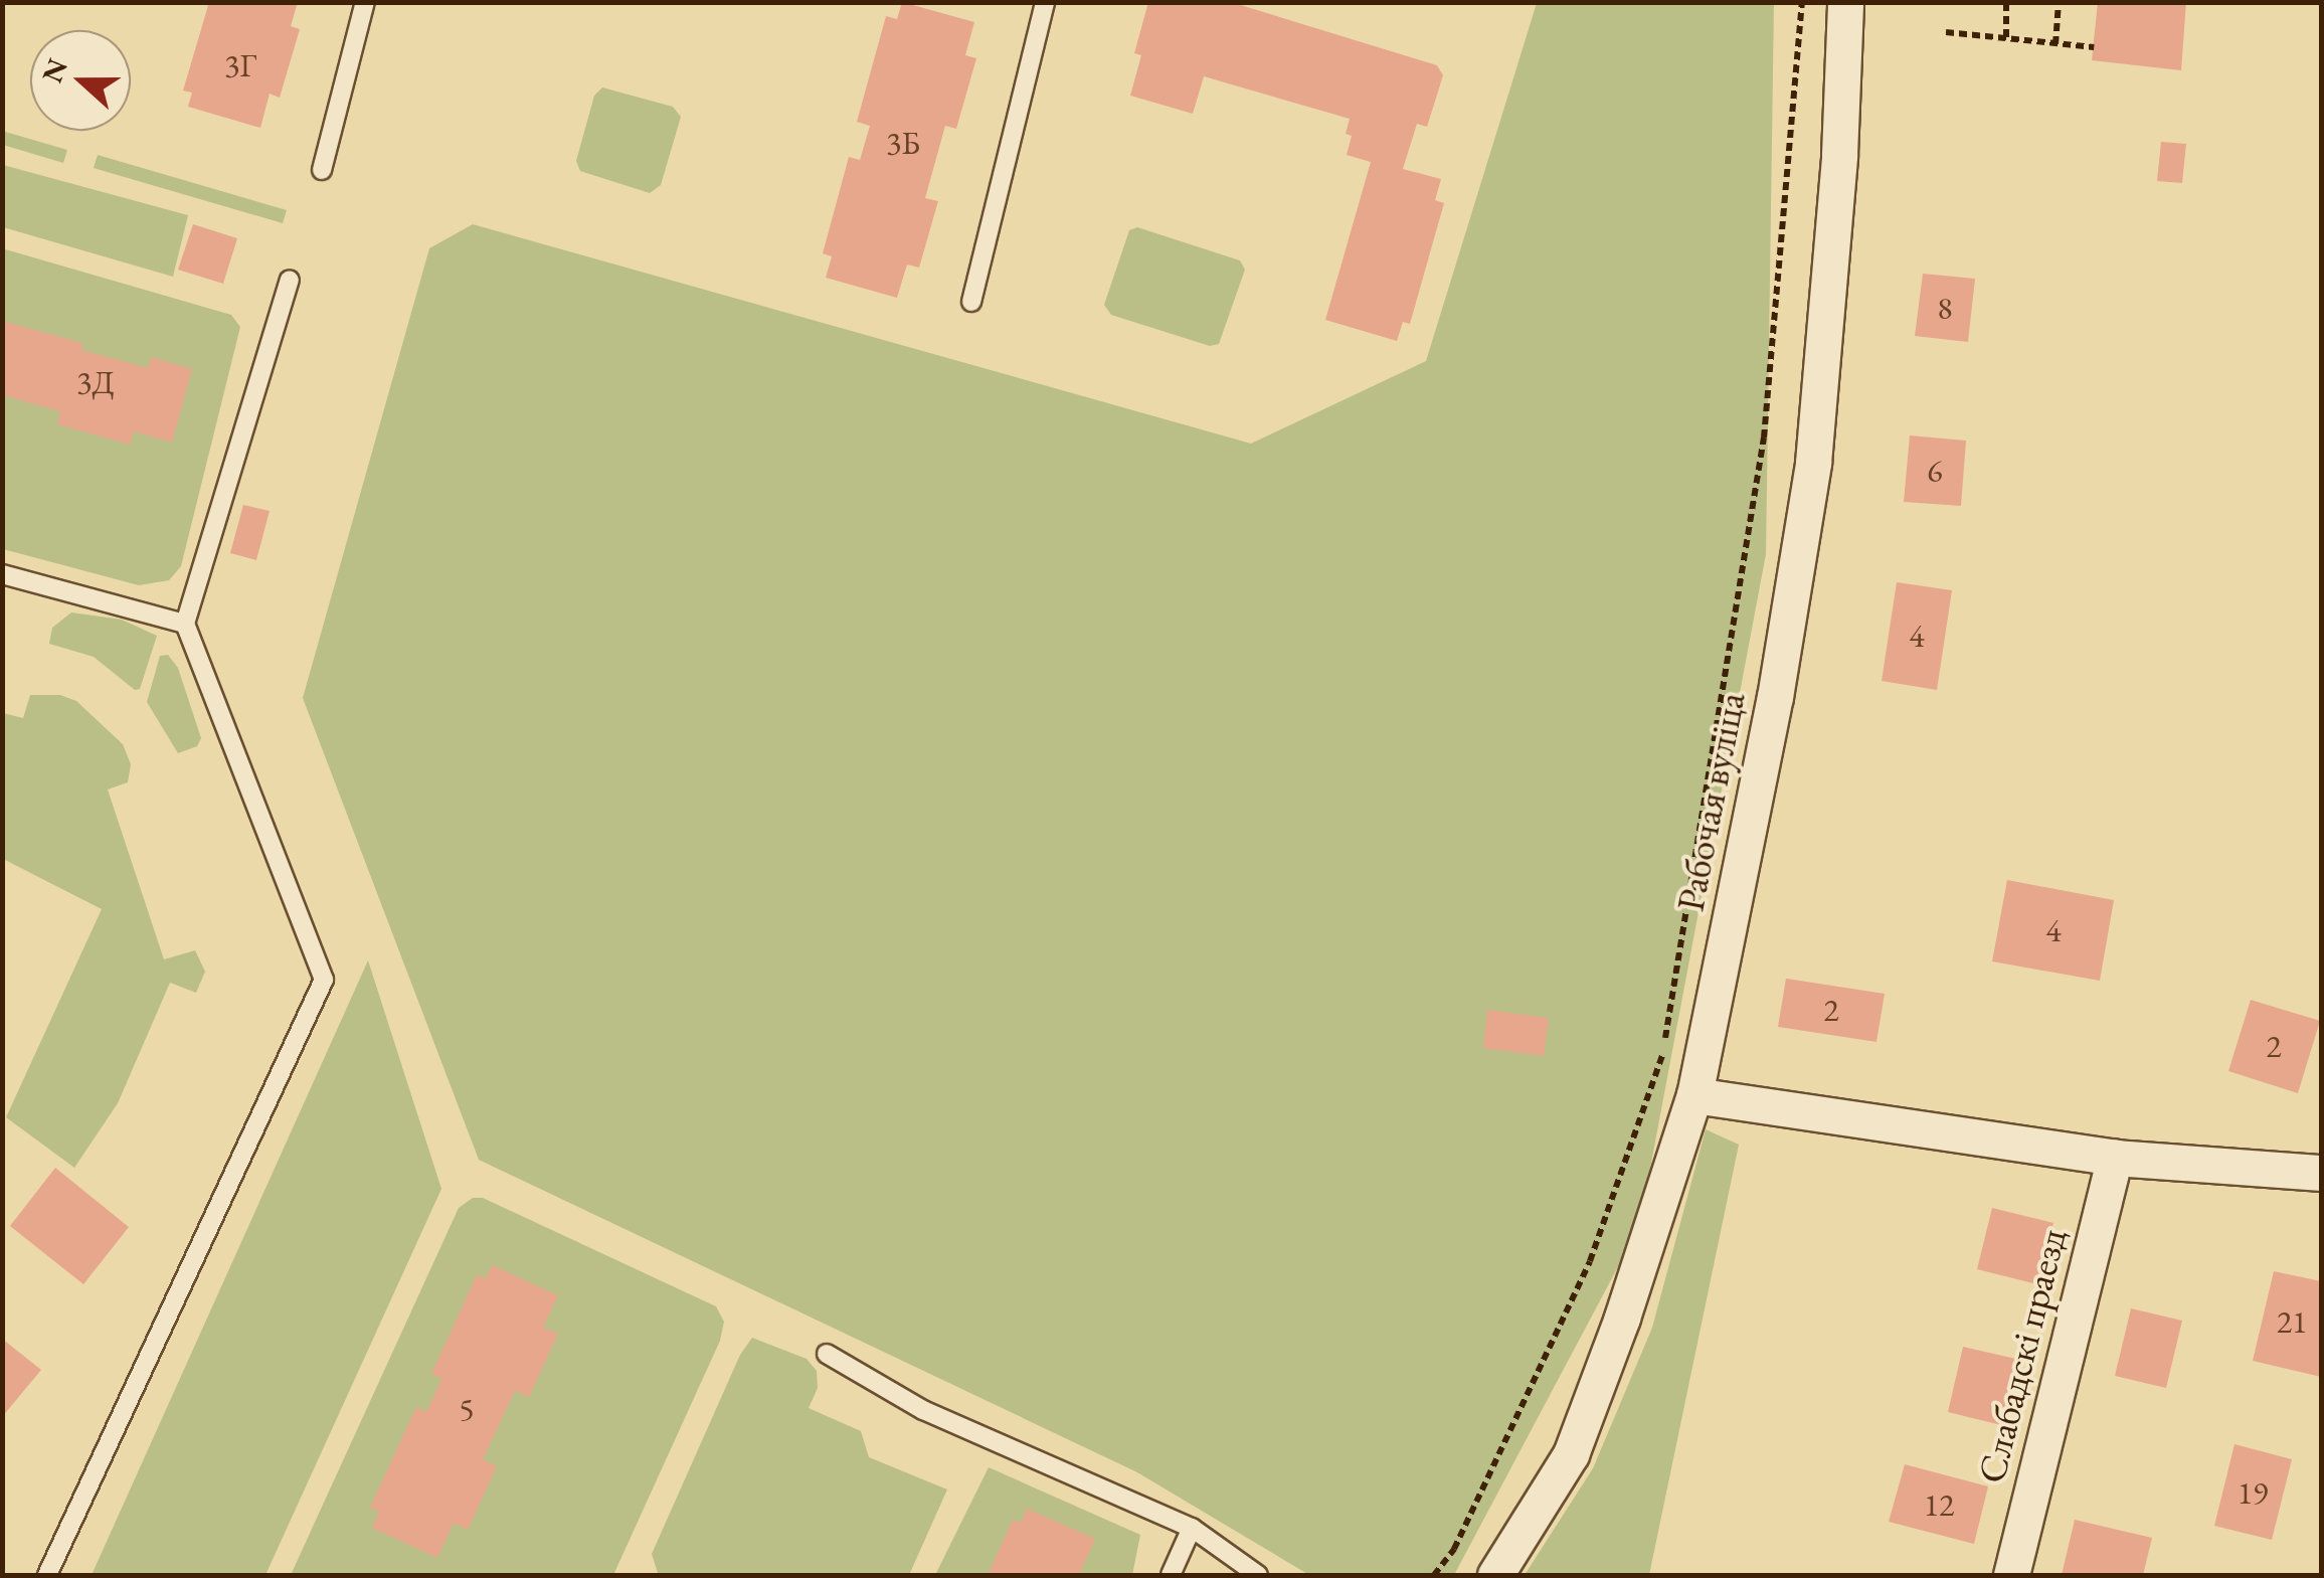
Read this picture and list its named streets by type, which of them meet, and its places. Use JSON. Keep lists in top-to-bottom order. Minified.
{"streets":{"street":["Рабочая вуліца","Слабадскі праезд"]},"house_numbers":["3Г","3Б","8","3Д","6","4","4","2","2","21","5","19","12"],"north":"left"}
